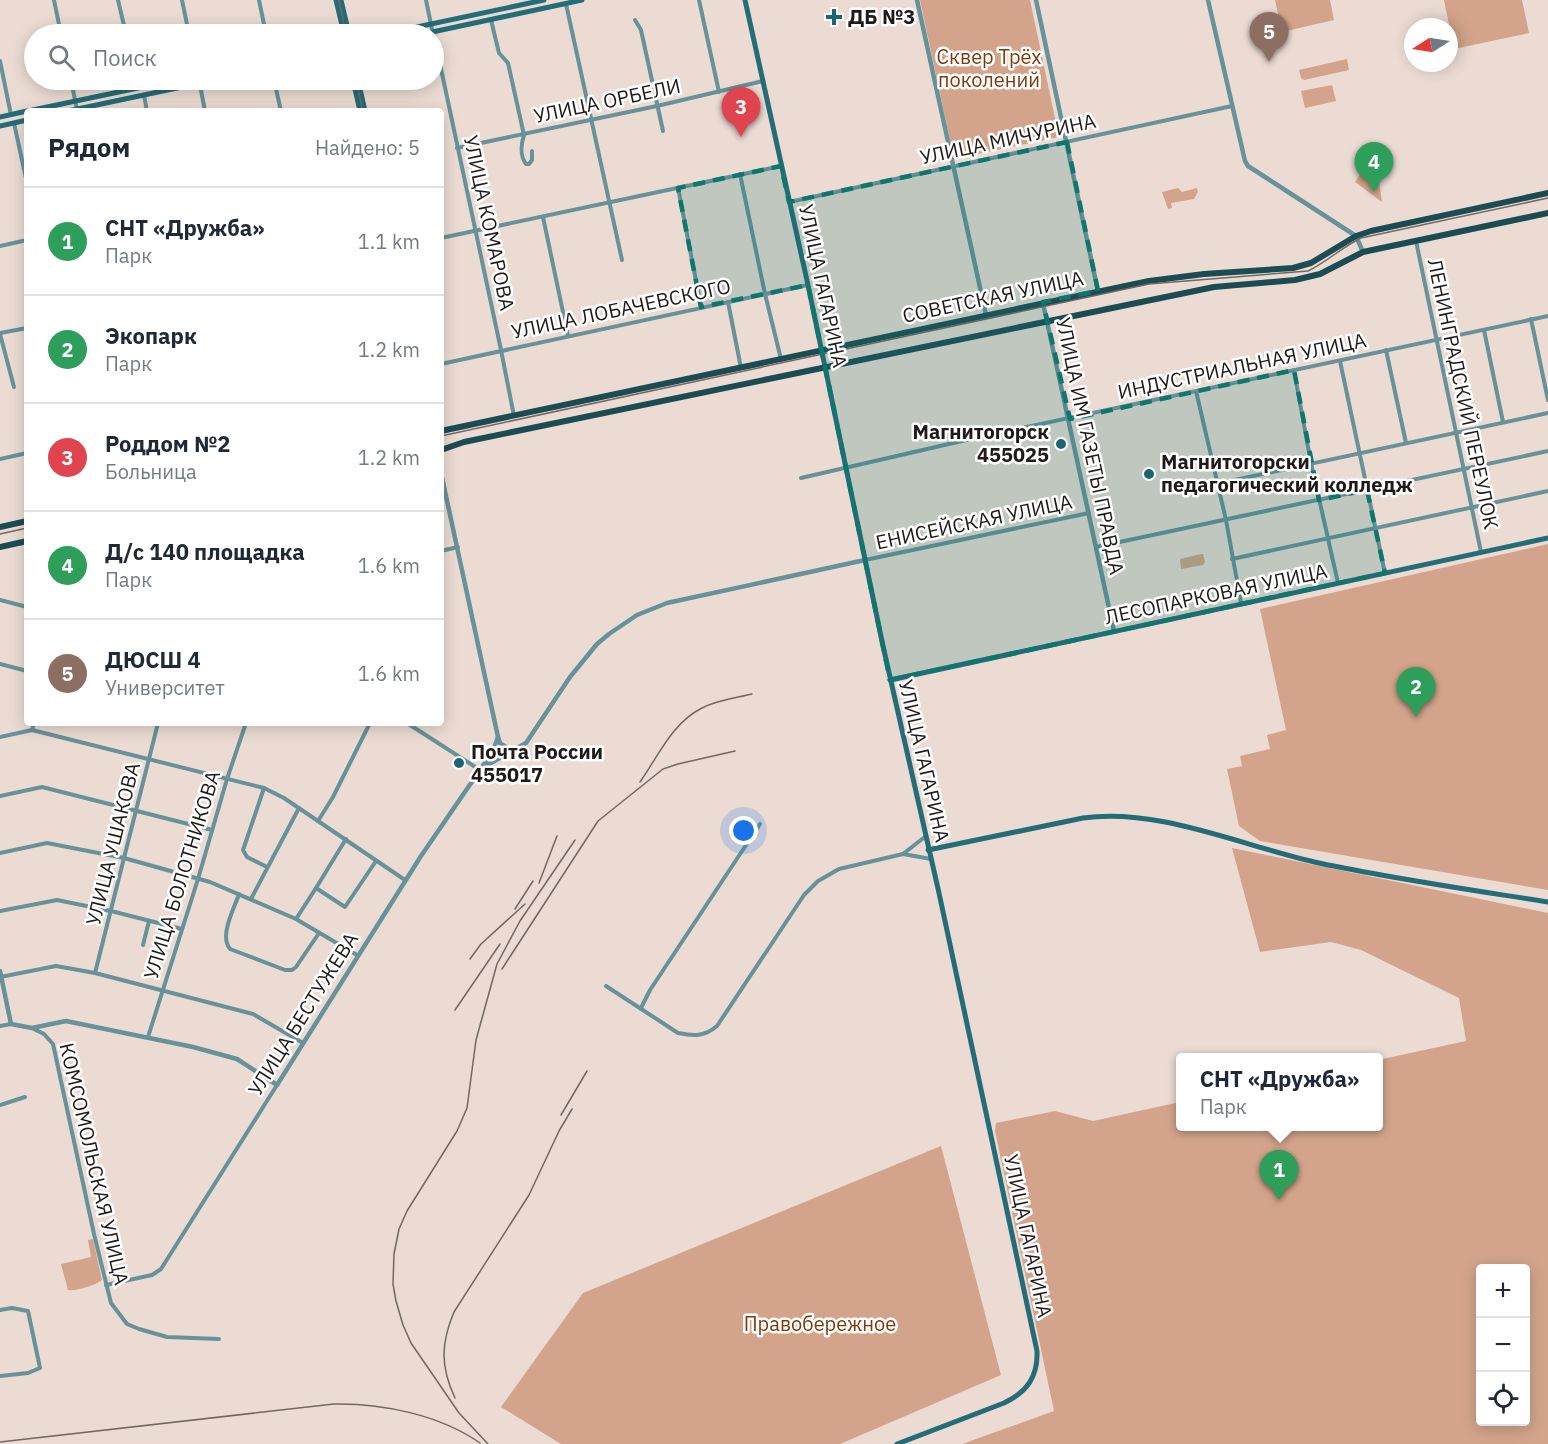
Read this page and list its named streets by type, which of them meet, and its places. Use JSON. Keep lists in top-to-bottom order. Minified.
{"streets":{"main road":["УЛИЦА ГАГАРИНА","СОВЕТСКАЯ УЛИЦА","ЛЕСОПАРКОВАЯ УЛИЦА"],"street":["УЛИЦА ОРБЕЛИ","УЛИЦА МИЧУРИНА","УЛИЦА КОМАРОВА","УЛИЦА ЛОБАЧЕВСКОГО","ИНДУСТРИАЛЬНАЯ УЛИЦА","ЛЕНИНГРАДСКИЙ ПЕРЕУЛОК","УЛИЦА ИМ ГАЗЕТЫ ПРАВДА","ЕНИСЕЙСКАЯ УЛИЦА","УЛИЦА УШАКОВА","УЛИЦА БОЛОТНИКОВА","УЛИЦА БЕСТУЖЕВА","КОМСОМОЛЬСКАЯ УЛИЦА"]},"crossings":[["УЛИЦА ОРБЕЛИ","УЛИЦА КОМАРОВА"],["УЛИЦА ОРБЕЛИ","УЛИЦА ГАГАРИНА"],["УЛИЦА МИЧУРИНА","УЛИЦА ГАГАРИНА"],["УЛИЦА КОМАРОВА","СОВЕТСКАЯ УЛИЦА"],["УЛИЦА КОМАРОВА","УЛИЦА ЛОБАЧЕВСКОГО"],["УЛИЦА ГАГАРИНА","СОВЕТСКАЯ УЛИЦА"],["УЛИЦА ГАГАРИНА","УЛИЦА ЛОБАЧЕВСКОГО"],["УЛИЦА ГАГАРИНА","ИНДУСТРИАЛЬНАЯ УЛИЦА"],["УЛИЦА ГАГАРИНА","ЕНИСЕЙСКАЯ УЛИЦА"],["УЛИЦА ГАГАРИНА","ЛЕСОПАРКОВАЯ УЛИЦА"],["СОВЕТСКАЯ УЛИЦА","ЛЕНИНГРАДСКИЙ ПЕРЕУЛОК"],["СОВЕТСКАЯ УЛИЦА","УЛИЦА ИМ ГАЗЕТЫ ПРАВДА"],["ИНДУСТРИАЛЬНАЯ УЛИЦА","ЛЕНИНГРАДСКИЙ ПЕРЕУЛОК"],["ИНДУСТРИАЛЬНАЯ УЛИЦА","УЛИЦА ИМ ГАЗЕТЫ ПРАВДА"],["ЛЕНИНГРАДСКИЙ ПЕРЕУЛОК","ЛЕСОПАРКОВАЯ УЛИЦА"],["УЛИЦА ИМ ГАЗЕТЫ ПРАВДА","ЕНИСЕЙСКАЯ УЛИЦА"],["УЛИЦА ИМ ГАЗЕТЫ ПРАВДА","ЛЕСОПАРКОВАЯ УЛИЦА"],["УЛИЦА БЕСТУЖЕВА","КОМСОМОЛЬСКАЯ УЛИЦА"]],"parks":["Сквер Трёх поколений","Правобережное"],"places":{"health":["ДБ №3"],"other":["Магнитогорск 455025","Магнитогорски педагогический колледж","Почта России 455017"]},"north":"left","page":{"pins":["5","3","4","2","1"],"search":"Поиск","heading":["Рядом","Найдено: 5"],"list":[{"mark":"1","name":"СНТ «Дружба»","note":"Парк","value":"1.1 km"},{"mark":"2","name":"Экопарк","note":"Парк","value":"1.2 km"},{"mark":"3","name":"Роддом №2","note":"Больница","value":"1.2 km"},{"mark":"4","name":"Д/с 140 площадка","note":"Парк","value":"1.6 km"},{"mark":"5","name":"ДЮСШ 4","note":"Университет","value":"1.6 km"}],"popup":["СНТ «Дружба»","Парк"],"map_buttons":["+","−"]}}
